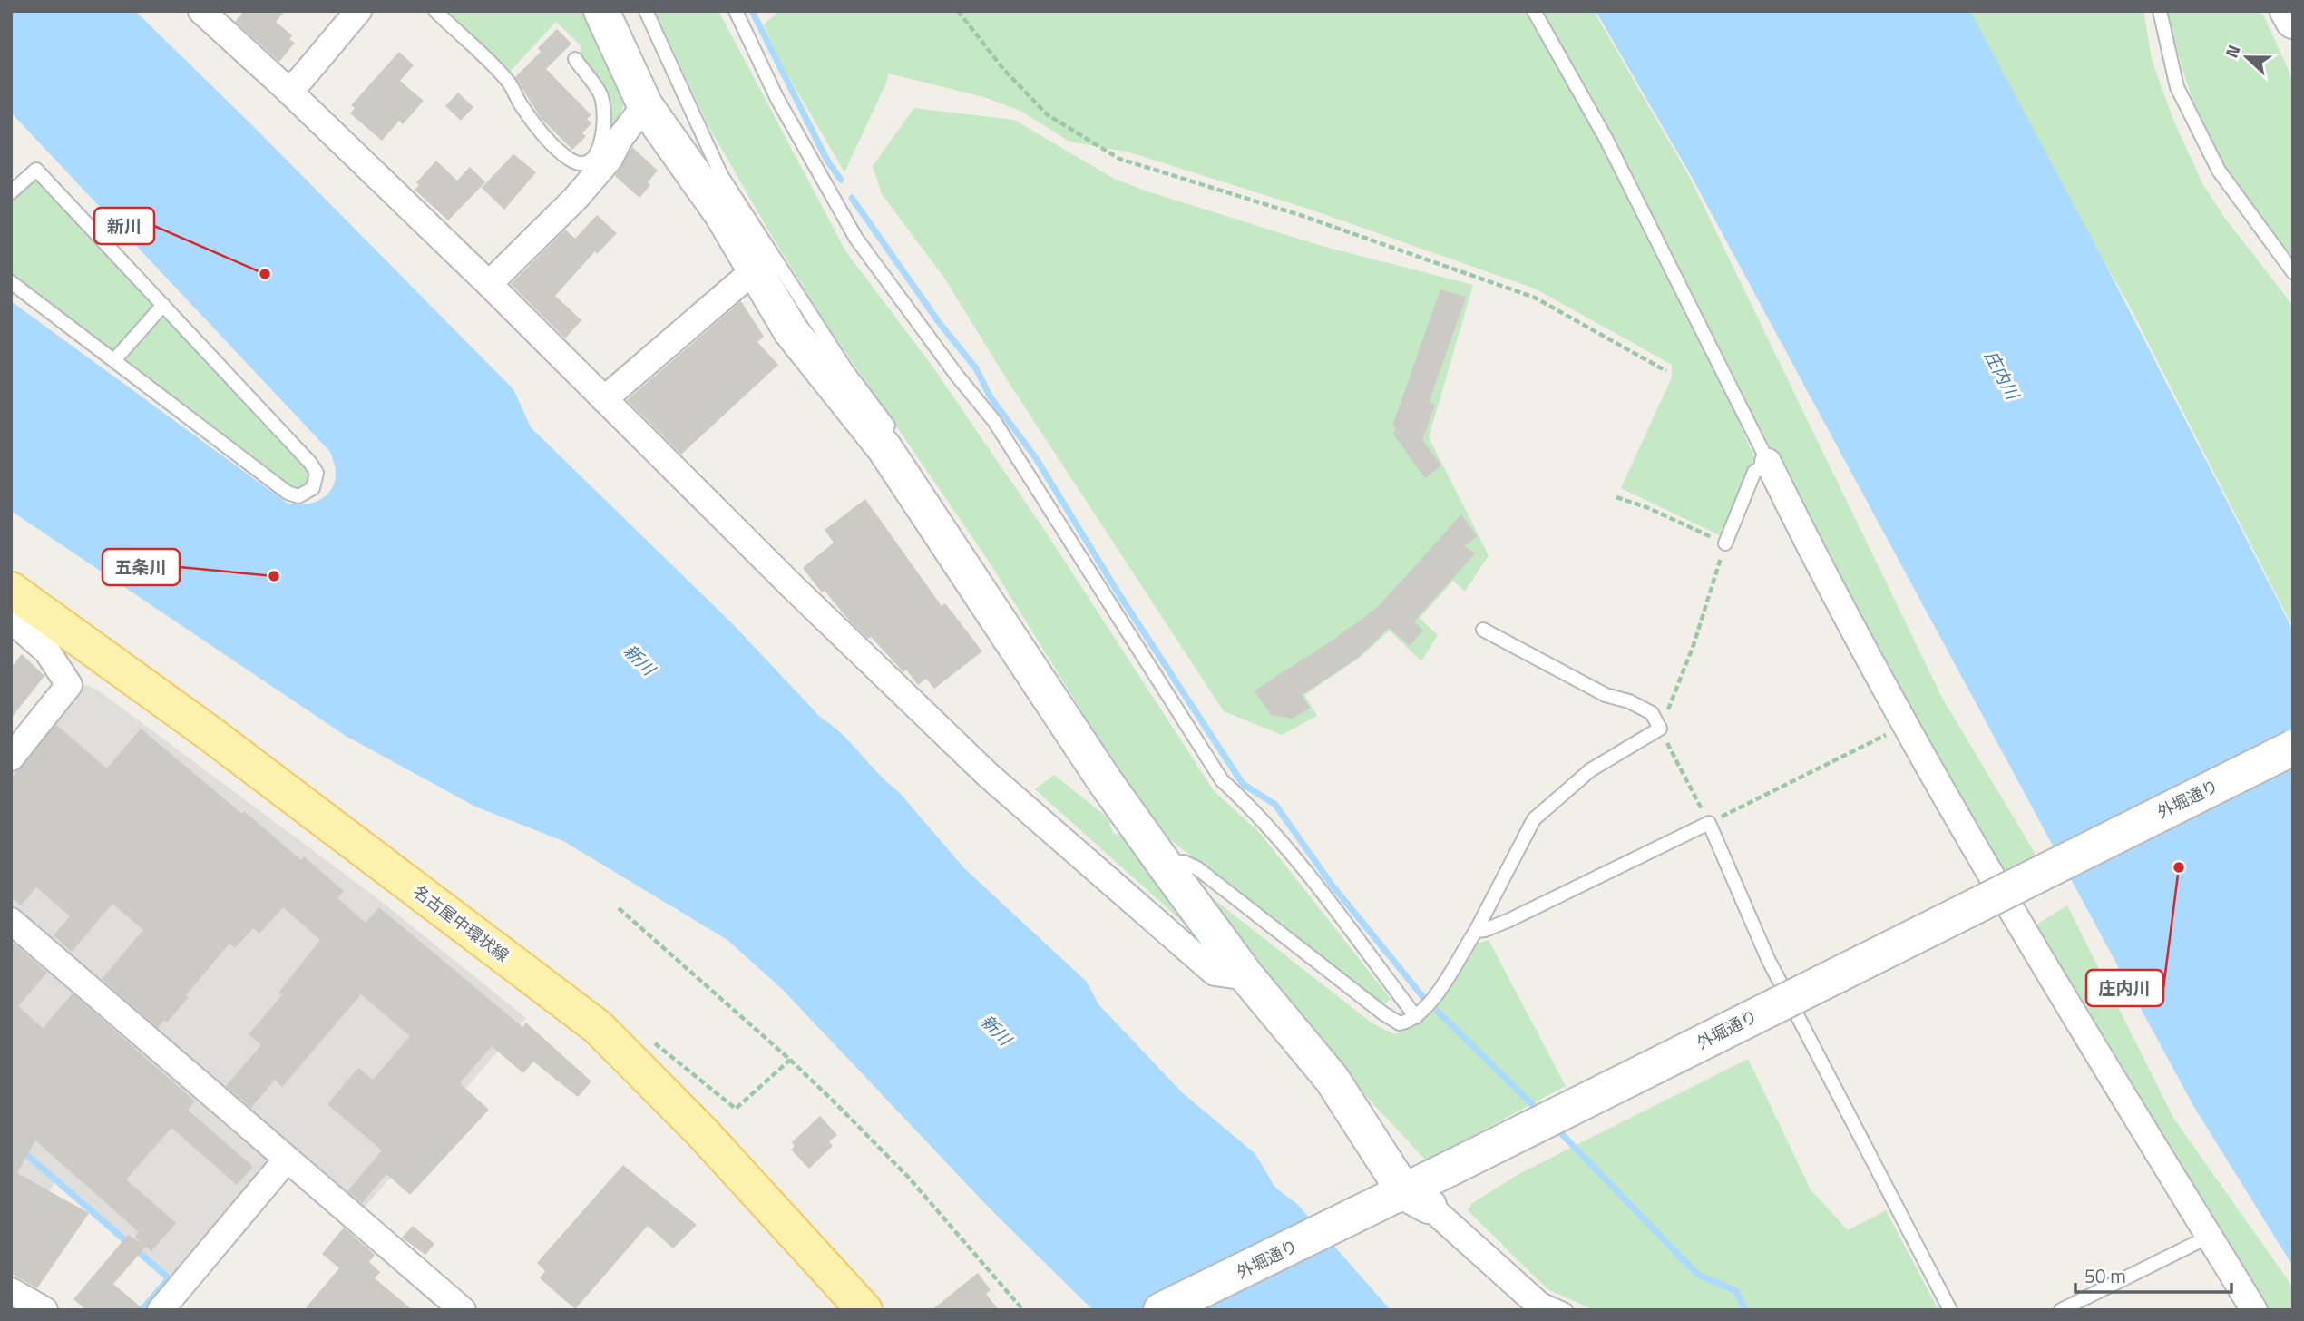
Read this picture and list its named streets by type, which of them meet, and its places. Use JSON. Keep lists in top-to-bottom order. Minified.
{"streets":{"main road":["外堀通り","名古屋中環状線"]},"water":["庄内川","新川"],"places":["新川","五条川","庄内川"],"scale_bar":"50 m","north":"left"}
